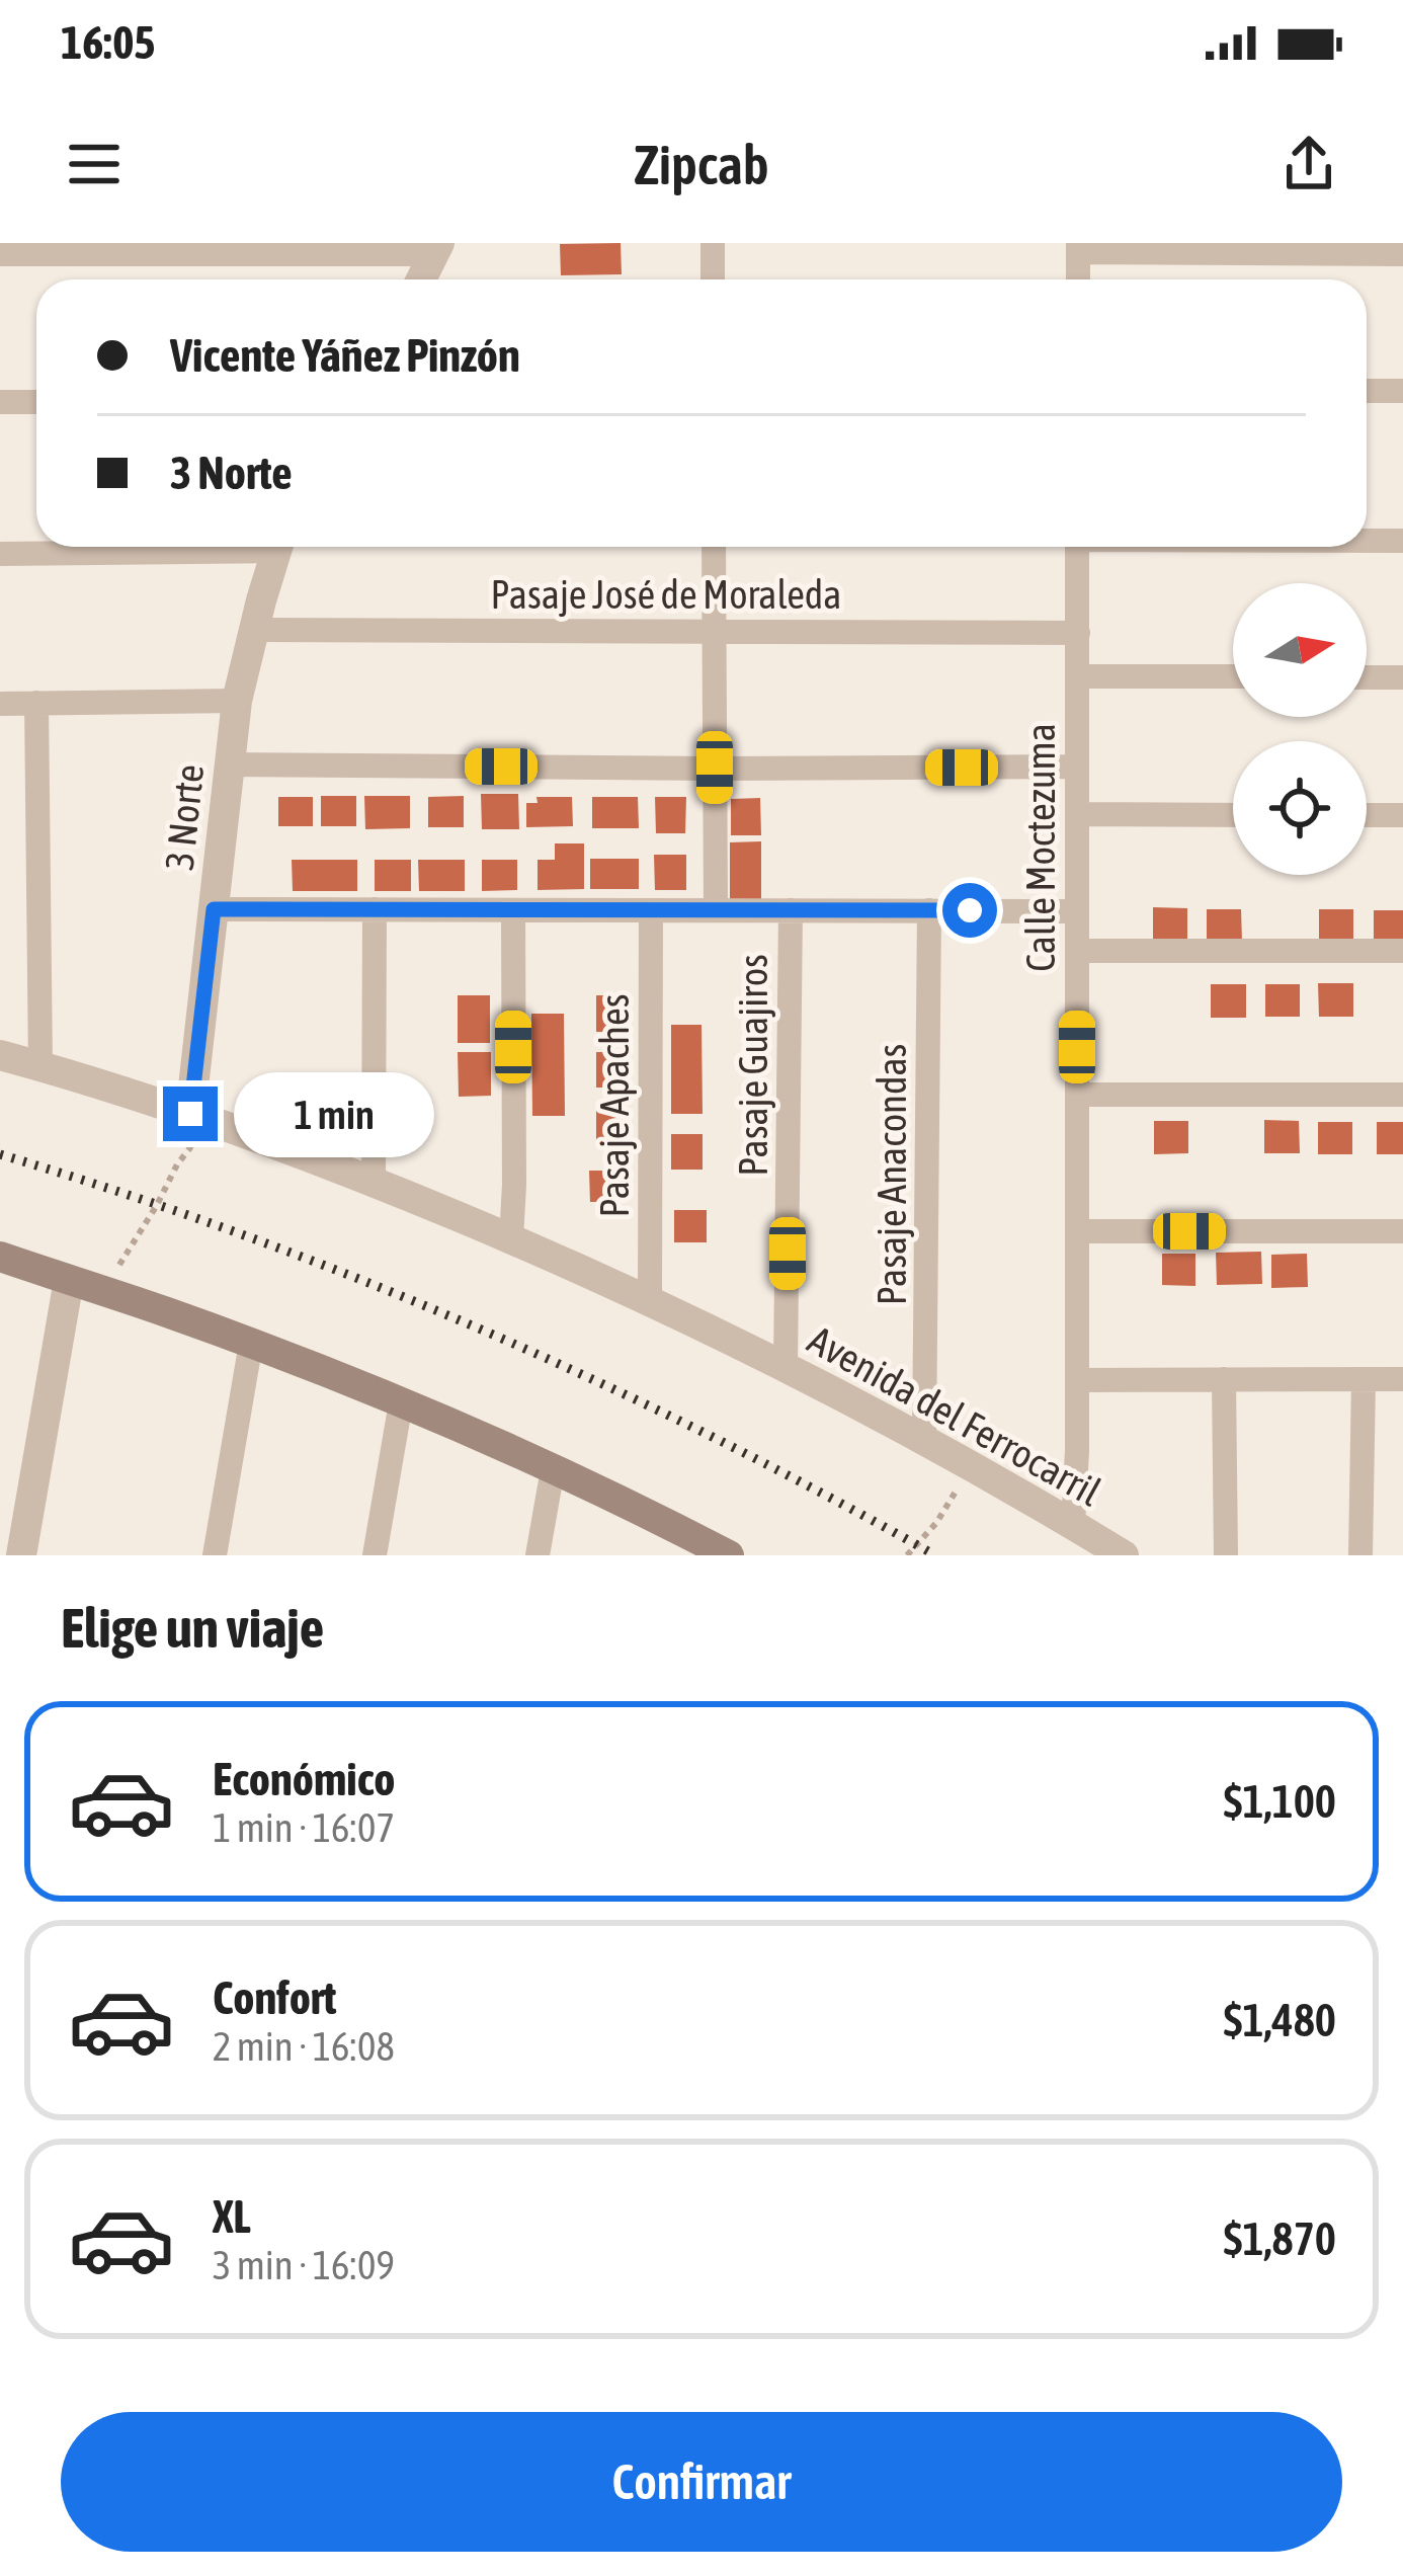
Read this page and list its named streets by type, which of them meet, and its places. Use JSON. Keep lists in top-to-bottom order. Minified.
{"streets":{"street":["Pasaje José de Moraleda","3 Norte","Calle Moctezuma","Pasaje Guajiros","Pasaje Apaches","Pasaje Anacondas","Avenida del Ferrocarril"]},"crossings":[["Pasaje José de Moraleda","3 Norte"],["Pasaje José de Moraleda","Calle Moctezuma"],["3 Norte","Avenida del Ferrocarril"],["Calle Moctezuma","Avenida del Ferrocarril"],["Pasaje Guajiros","Avenida del Ferrocarril"],["Pasaje Apaches","Avenida del Ferrocarril"],["Pasaje Anacondas","Avenida del Ferrocarril"]],"north":"right","page":{"status":"16:05","header":"Zipcab","banner":["Vicente Yáñez Pinzón","3 Norte"],"bubble":"1 min","heading":"Elige un viaje","list":[{"name":"Económico","note":"1 min · 16:07","value":"$1,100"},{"name":"Confort","note":"2 min · 16:08","value":"$1,480"},{"name":"XL","note":"3 min · 16:09","value":"$1,870"}],"buttons":"Confirmar"}}
